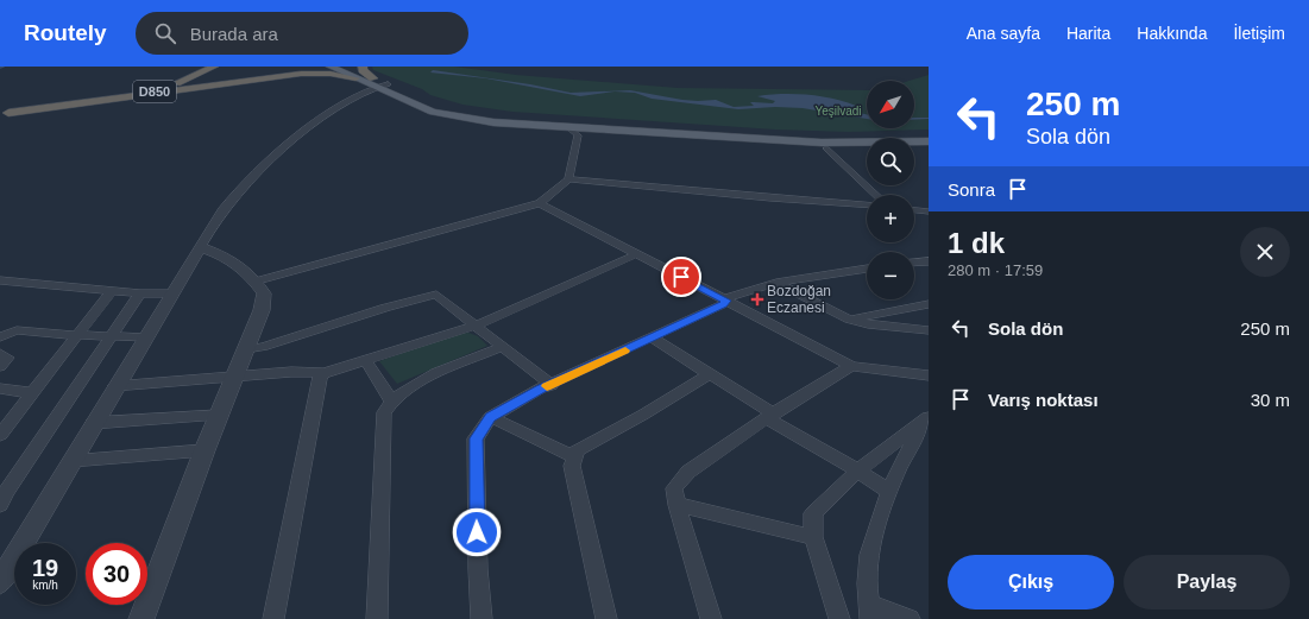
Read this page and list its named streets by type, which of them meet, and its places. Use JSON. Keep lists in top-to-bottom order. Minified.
{"streets":{"highway":["D850"]},"parks":["Yeşilvadi"],"places":{"health":["Bozdoğan Eczanesi"]},"north":"bottom left","page":{"header":"Routely","search":"Burada ara","nav":["Ana sayfa","Harita","Hakkında","İletişim"],"turn":["250 m","Sola dön"],"map_buttons":["+","−"],"then":"Sonra","heading":["1 dk","280 m · 17:59"],"list":[{"name":"Sola dön","value":"250 m"},{"name":"Varış noktası","value":"30 m"}],"speed":"19 km/h","limit":"30","buttons":["Çıkış","Paylaş"]}}
